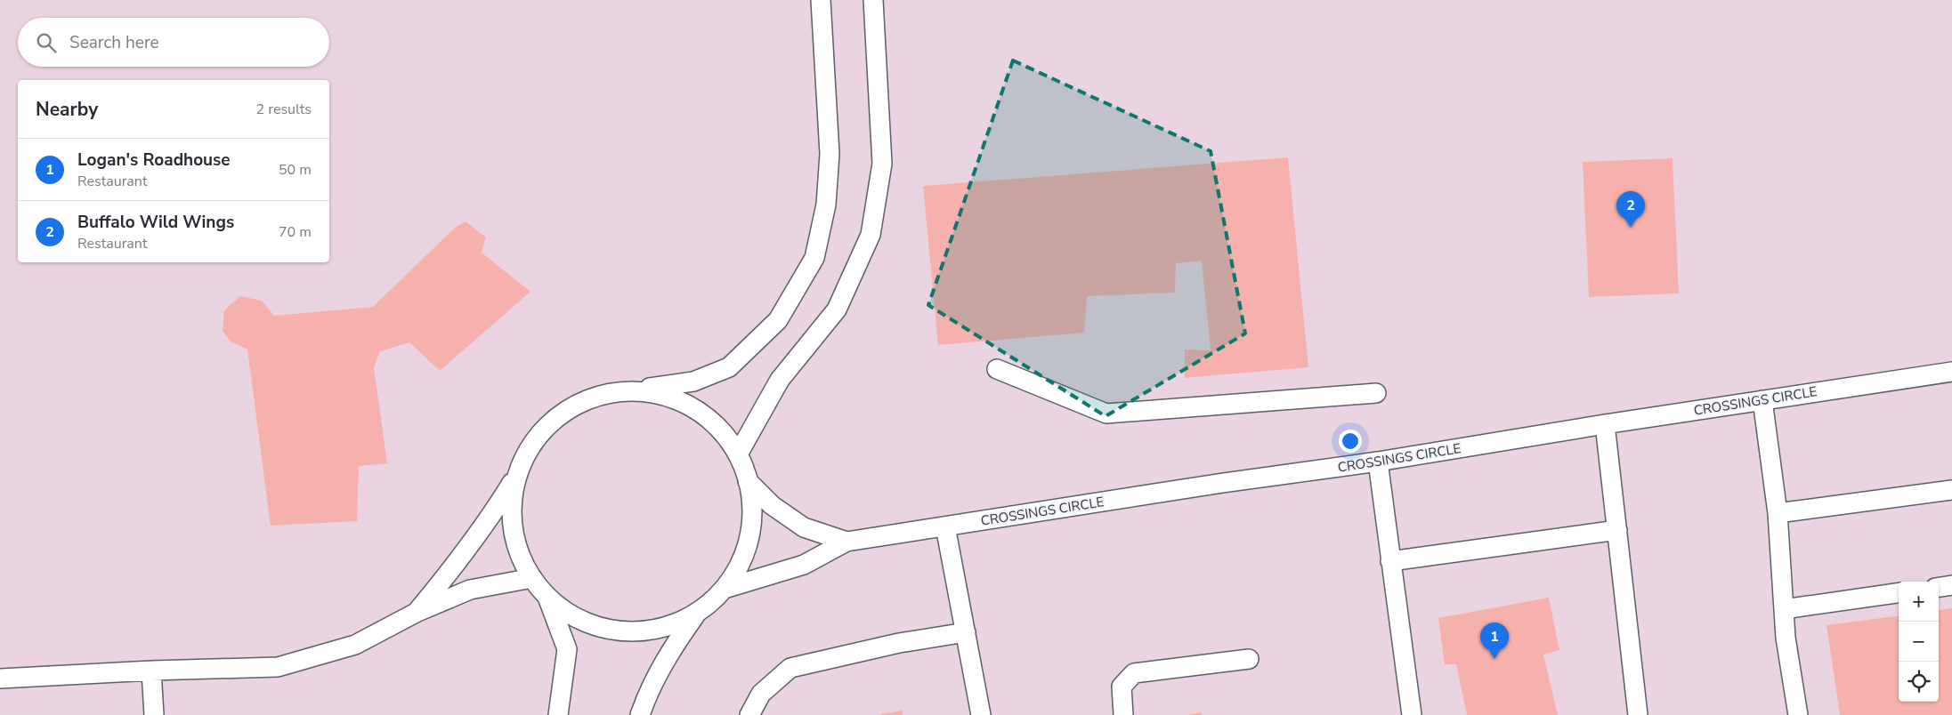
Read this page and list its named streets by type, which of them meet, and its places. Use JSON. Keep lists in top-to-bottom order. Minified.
{"streets":{"lane":["CROSSINGS CIRCLE"]},"page":{"search":"Search here","heading":["Nearby","2 results"],"list":[{"mark":"1","name":"Logan's Roadhouse","note":"Restaurant","value":"50 m"},{"mark":"2","name":"Buffalo Wild Wings","note":"Restaurant","value":"70 m"}],"pins":["2","1"],"map_buttons":["+","−"]}}
